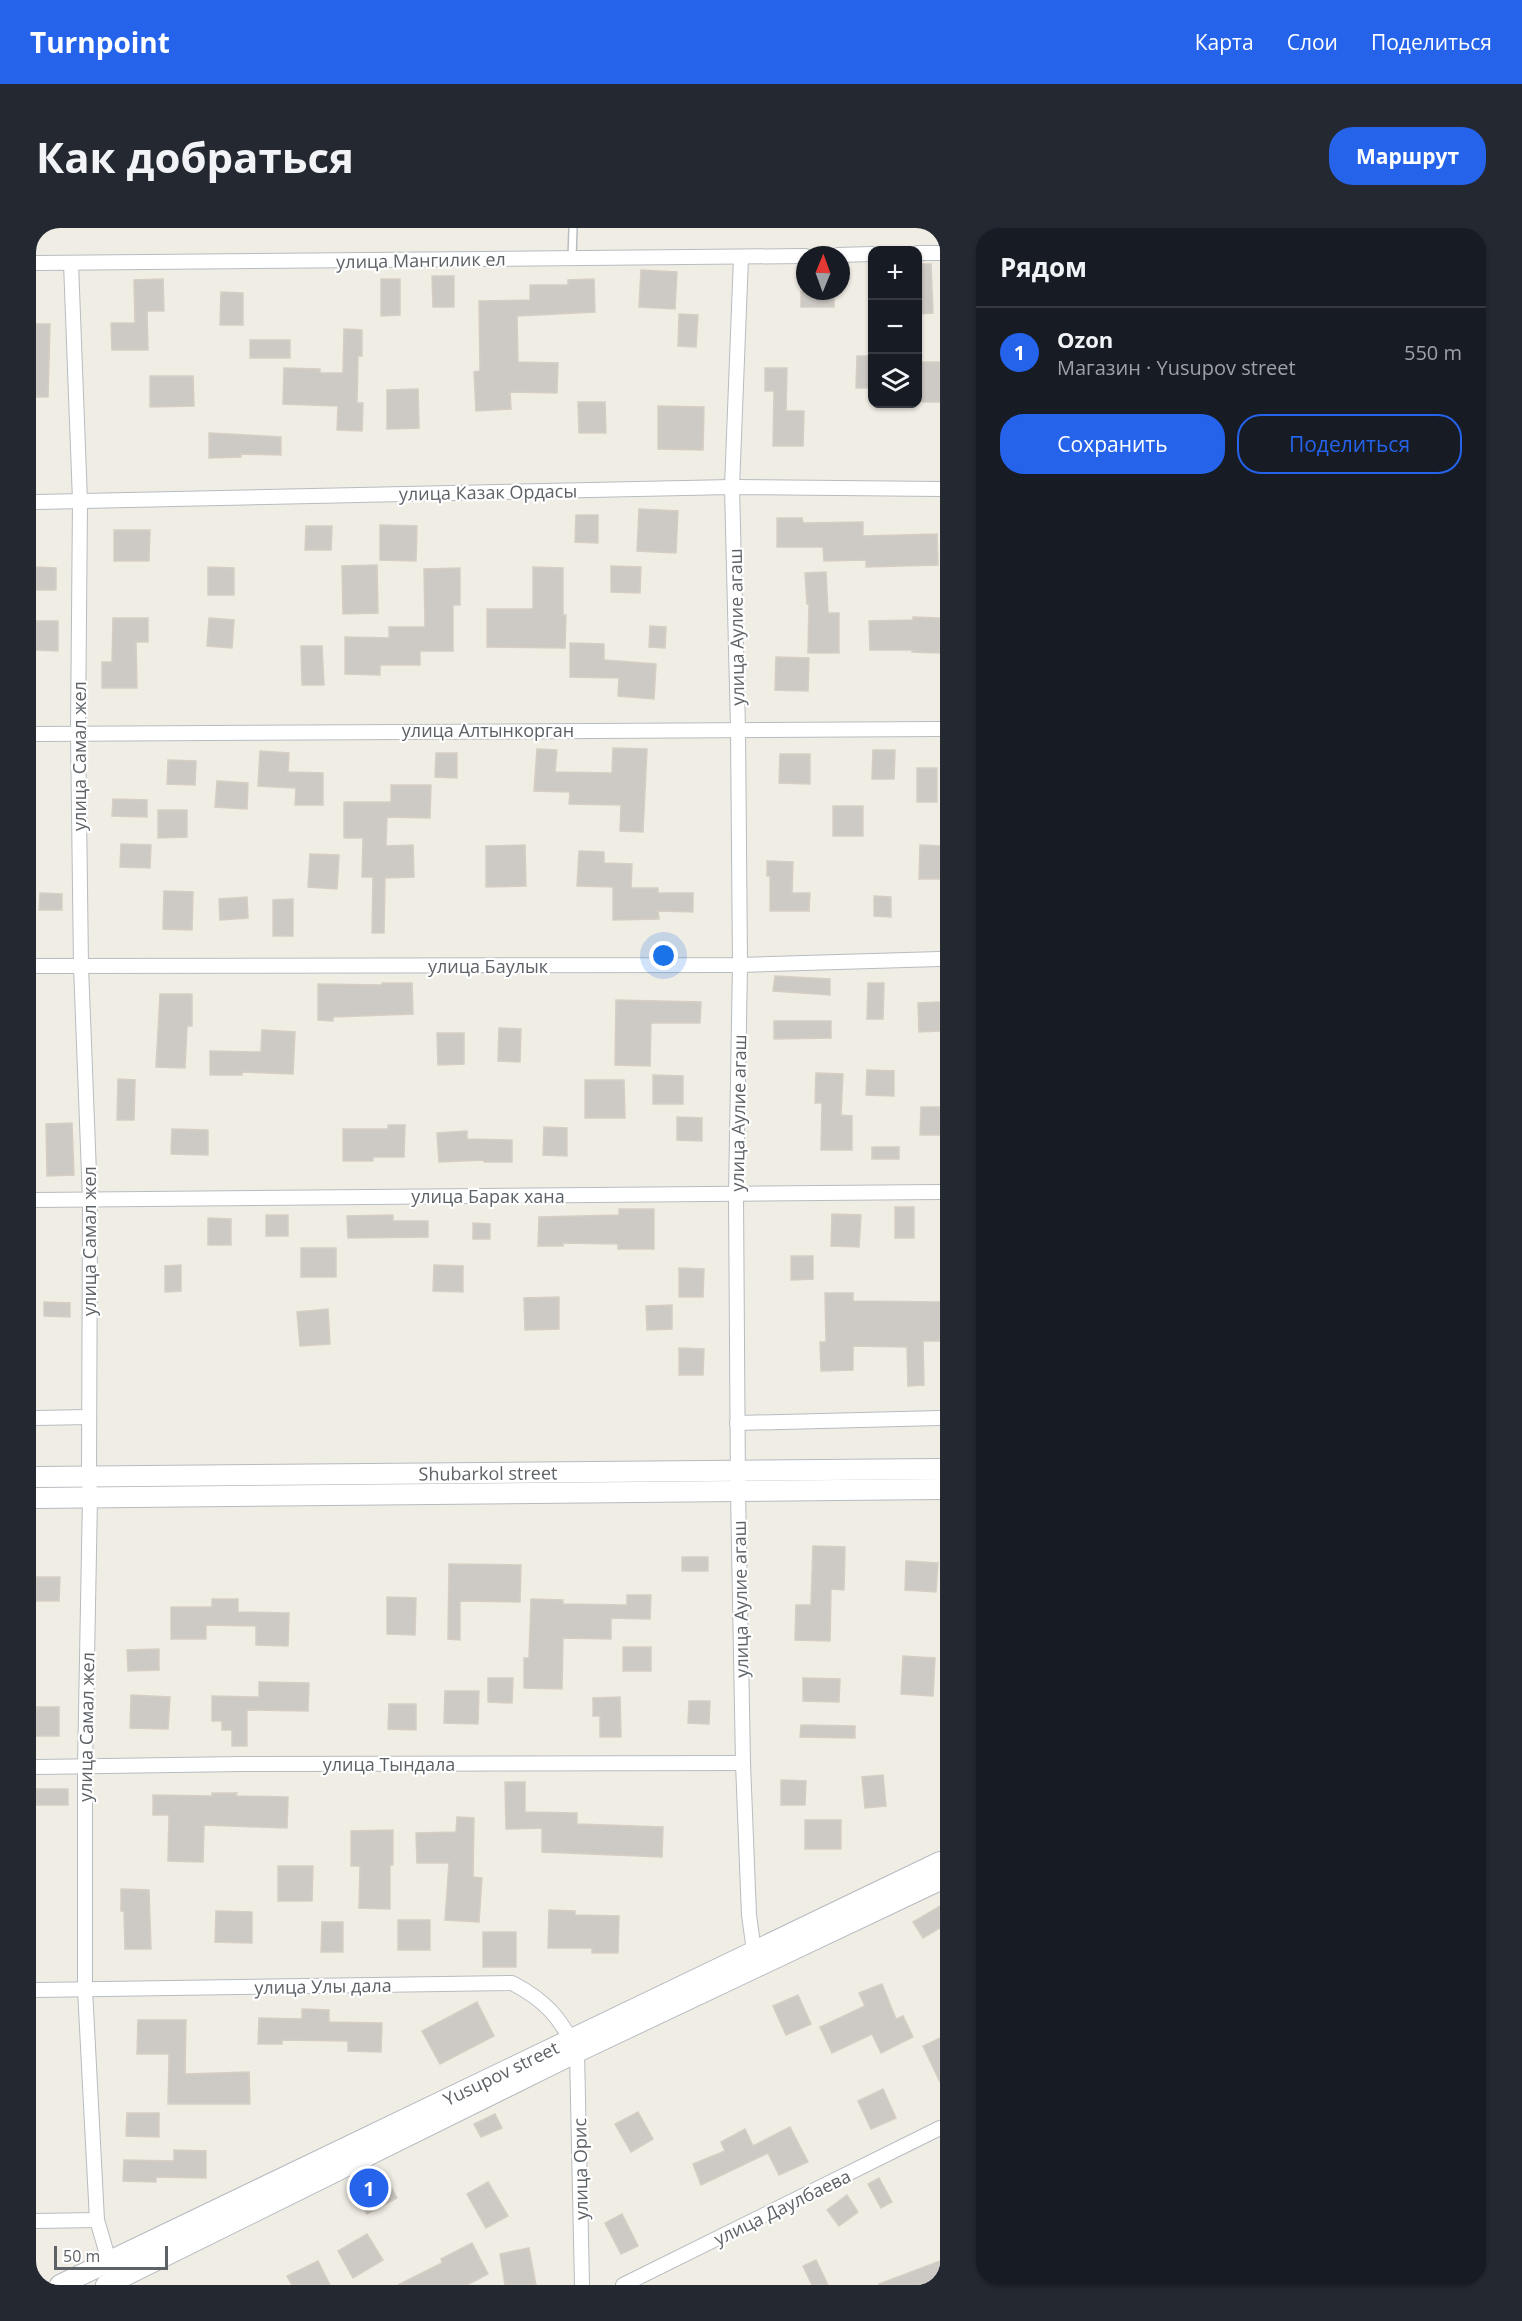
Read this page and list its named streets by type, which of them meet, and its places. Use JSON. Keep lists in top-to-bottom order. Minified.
{"streets":{"street":["улица Мангилик ел","улица Казак Ордасы","улица Аулие агаш","улица Алтынкорган","улица Самал жел","улица Баулык","улица Барак хана","Shubarkol street","улица Тындала","улица Улы дала","Yusupov street","улица Орис","улица Даулбаева"]},"crossings":[["улица Мангилик ел","улица Аулие агаш"],["улица Мангилик ел","улица Самал жел"],["улица Казак Ордасы","улица Аулие агаш"],["улица Казак Ордасы","улица Самал жел"],["улица Аулие агаш","улица Алтынкорган"],["улица Аулие агаш","улица Баулык"],["улица Аулие агаш","улица Барак хана"],["улица Аулие агаш","Shubarkol street"],["улица Аулие агаш","улица Тындала"],["улица Аулие агаш","Yusupov street"],["улица Алтынкорган","улица Самал жел"],["улица Самал жел","улица Баулык"],["улица Самал жел","улица Барак хана"],["улица Самал жел","Shubarkol street"],["улица Самал жел","улица Тындала"],["улица Самал жел","улица Улы дала"],["улица Самал жел","Yusupov street"],["улица Улы дала","Yusupov street"],["улица Улы дала","улица Орис"],["Yusupov street","улица Орис"]],"scale_bar":"50 m","north":"top","page":{"header":"Turnpoint","nav":["Карта","Слои","Поделиться"],"buttons":["Маршрут",["Сохранить","Поделиться"]],"title":"Как добраться","heading":"Рядом","map_buttons":["+","−"],"list":[{"mark":"1","name":"Ozon","note":"Магазин · Yusupov street","value":"550 m"}],"pins":"1","scale":"50 m"}}
